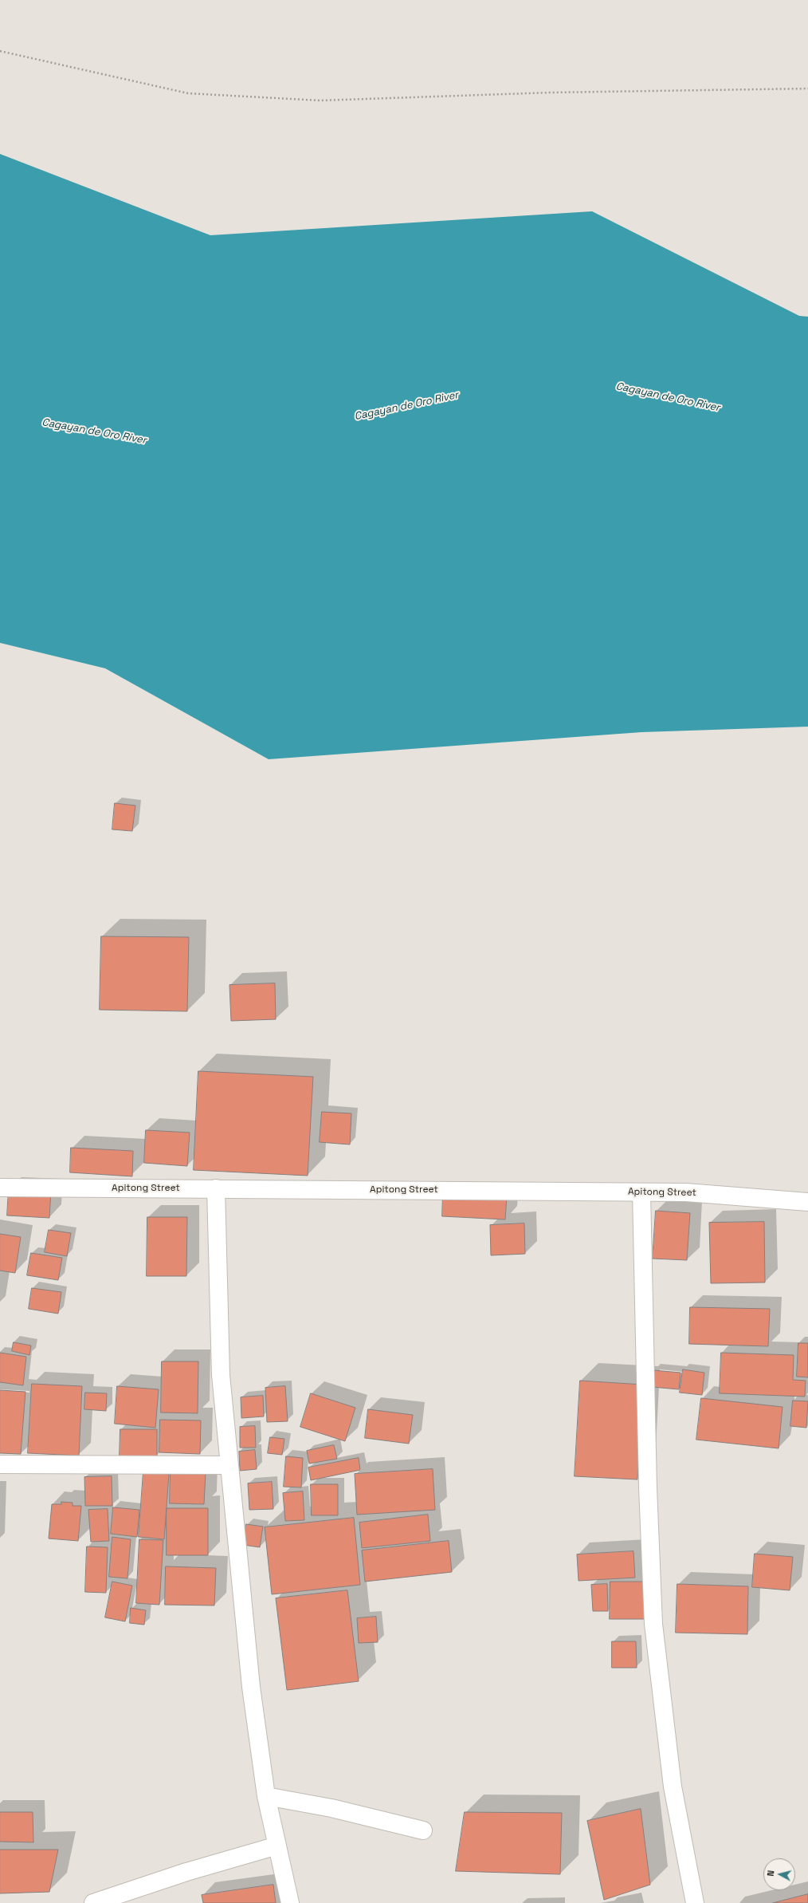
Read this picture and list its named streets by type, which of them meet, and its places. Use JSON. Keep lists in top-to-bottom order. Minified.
{"streets":{"street":["Apitong Street"]},"water":["Cagayan de Oro River"],"north":"left"}
